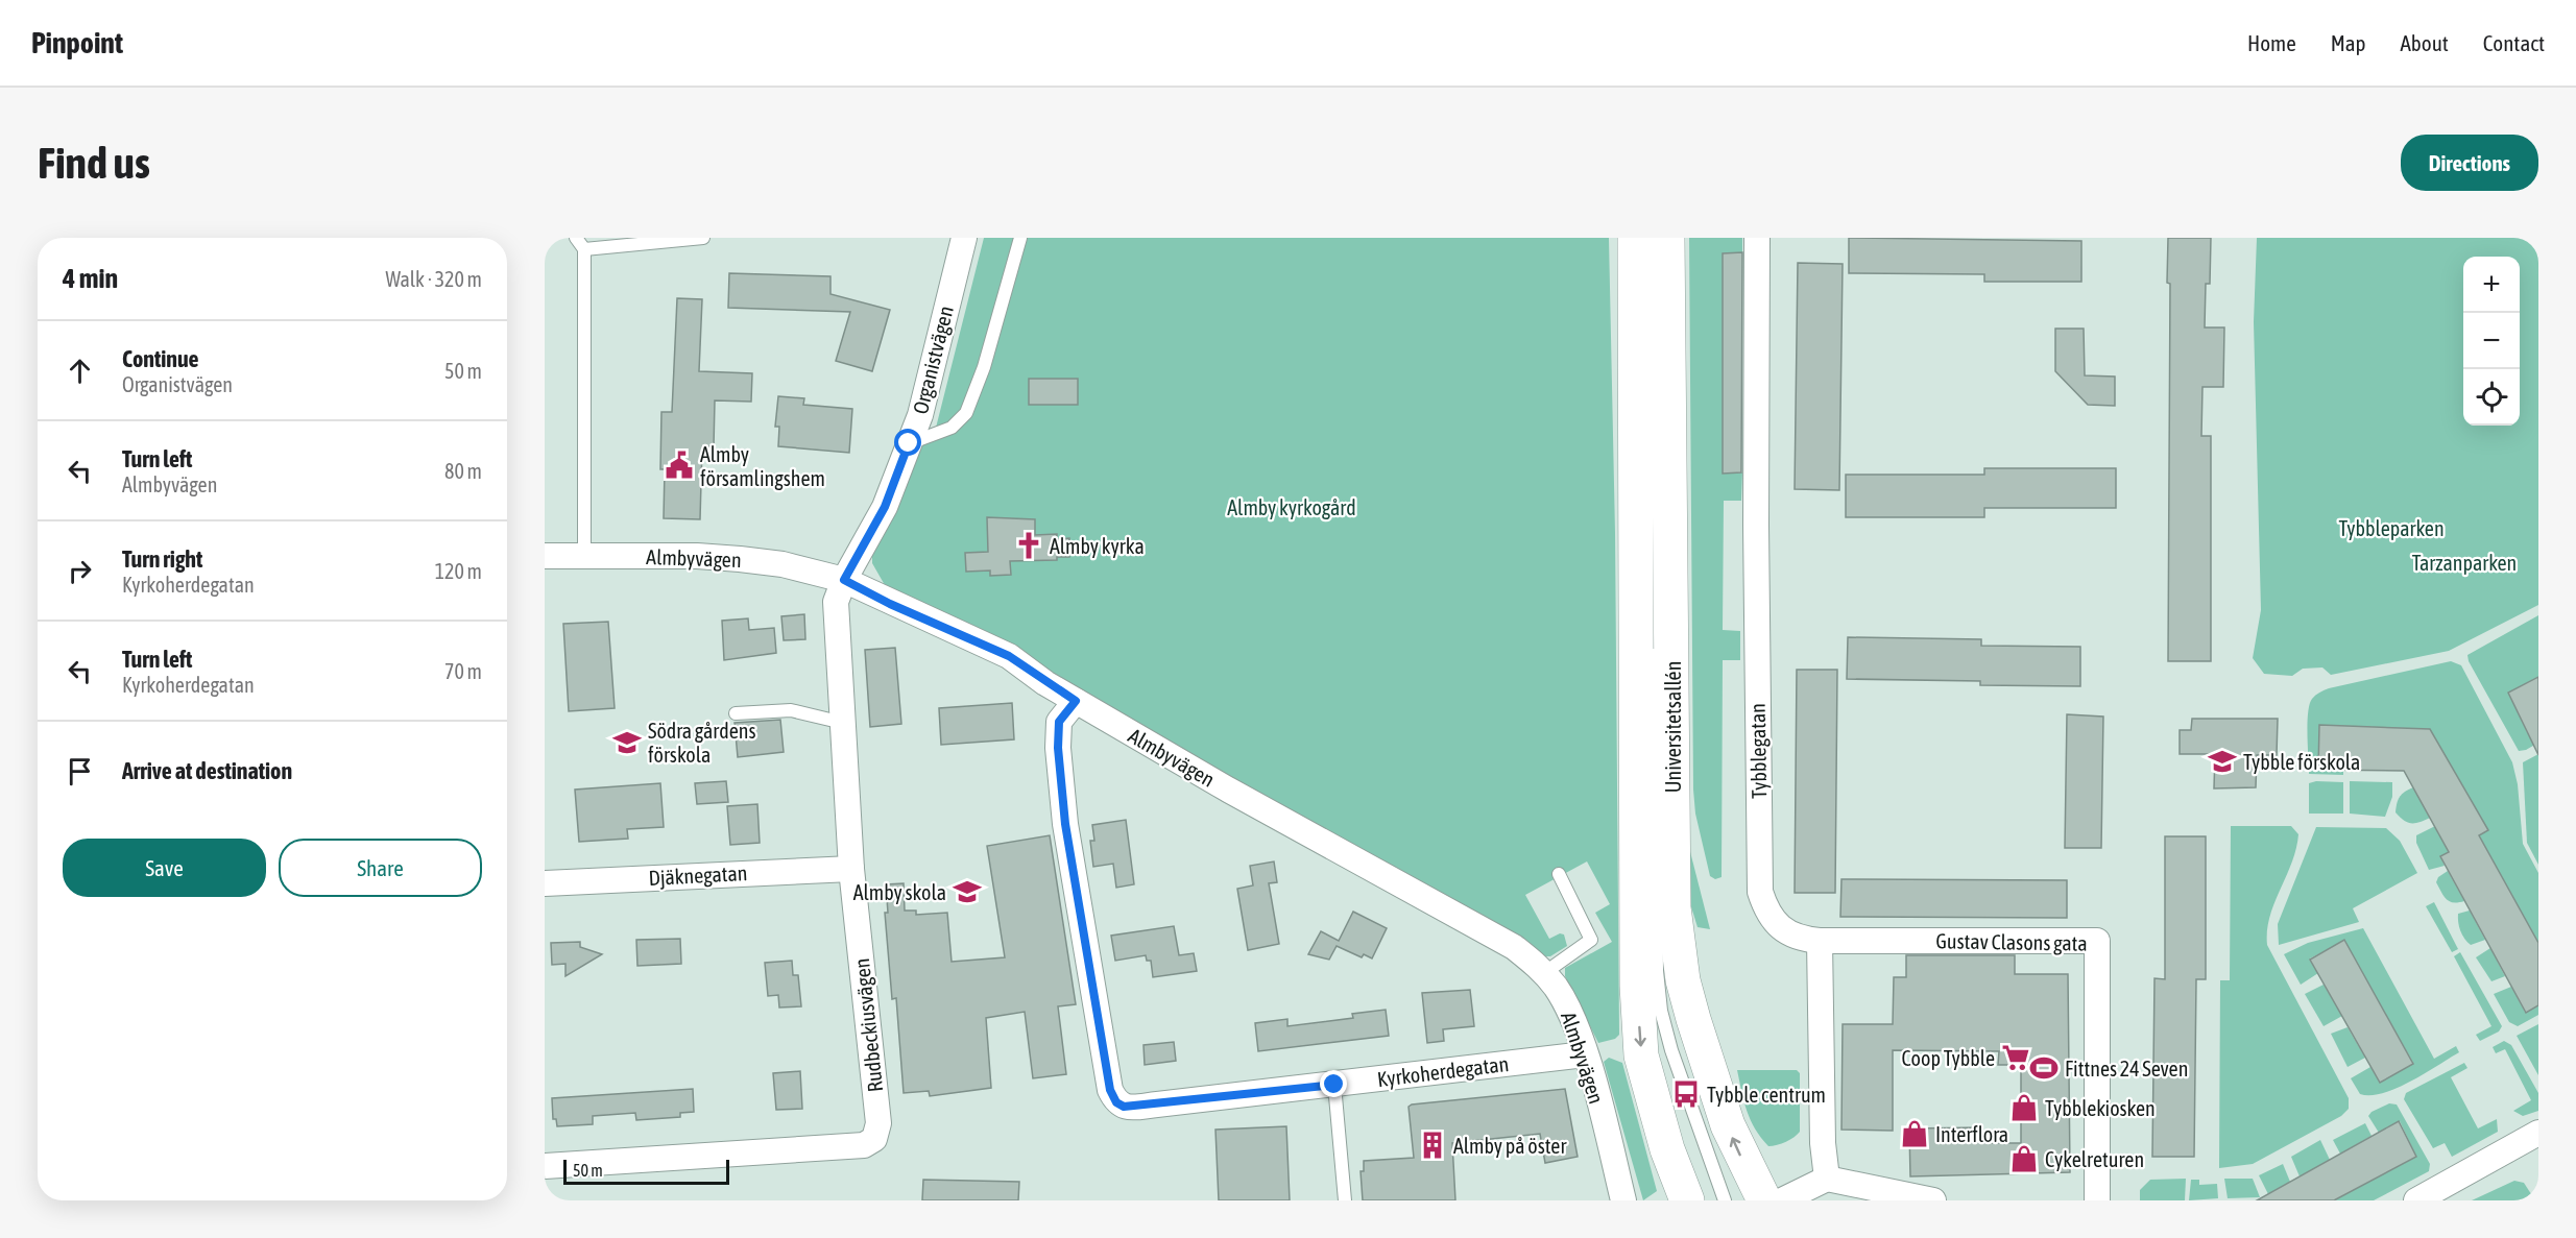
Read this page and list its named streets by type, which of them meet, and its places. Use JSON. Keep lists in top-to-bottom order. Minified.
{"streets":{"main road":["Universitetsallén"],"street":["Organistvägen","Almbyvägen","Tybblegatan","Djäknegatan","Gustav Clasons gata","Rudbeckiusvägen","Kyrkoherdegatan"]},"crossings":[["Organistvägen","Almbyvägen"],["Organistvägen","Rudbeckiusvägen"],["Almbyvägen","Rudbeckiusvägen"],["Almbyvägen","Kyrkoherdegatan"],["Tybblegatan","Gustav Clasons gata"],["Djäknegatan","Rudbeckiusvägen"]],"parks":["Almby kyrkogård","Tybbleparken","Tarzanparken"],"places":{"public building":["Almby församlingshem"],"church":["Almby kyrka"],"school or university":["Södra gårdens förskola","Tybble förskola","Almby skola"],"supermarket":["Coop Tybble"],"sports":["Fittnes 24 Seven"],"bus stop":["Tybble centrum"],"shop":["Tybblekiosken","Interflora","Cykelreturen"],"building":["Almby på öster"]},"scale_bar":"50 m","page":{"header":"Pinpoint","nav":["Home","Map","About","Contact"],"buttons":["Directions",["Save","Share"]],"title":"Find us","heading":["4 min","Walk · 320 m"],"map_buttons":["+","−"],"list":[["Continue","Organistvägen","50 m"],["Turn left","Almbyvägen","80 m"],["Turn right","Kyrkoherdegatan","120 m"],["Turn left","Kyrkoherdegatan","70 m"],"Arrive at destination"],"scale":"50 m"}}
